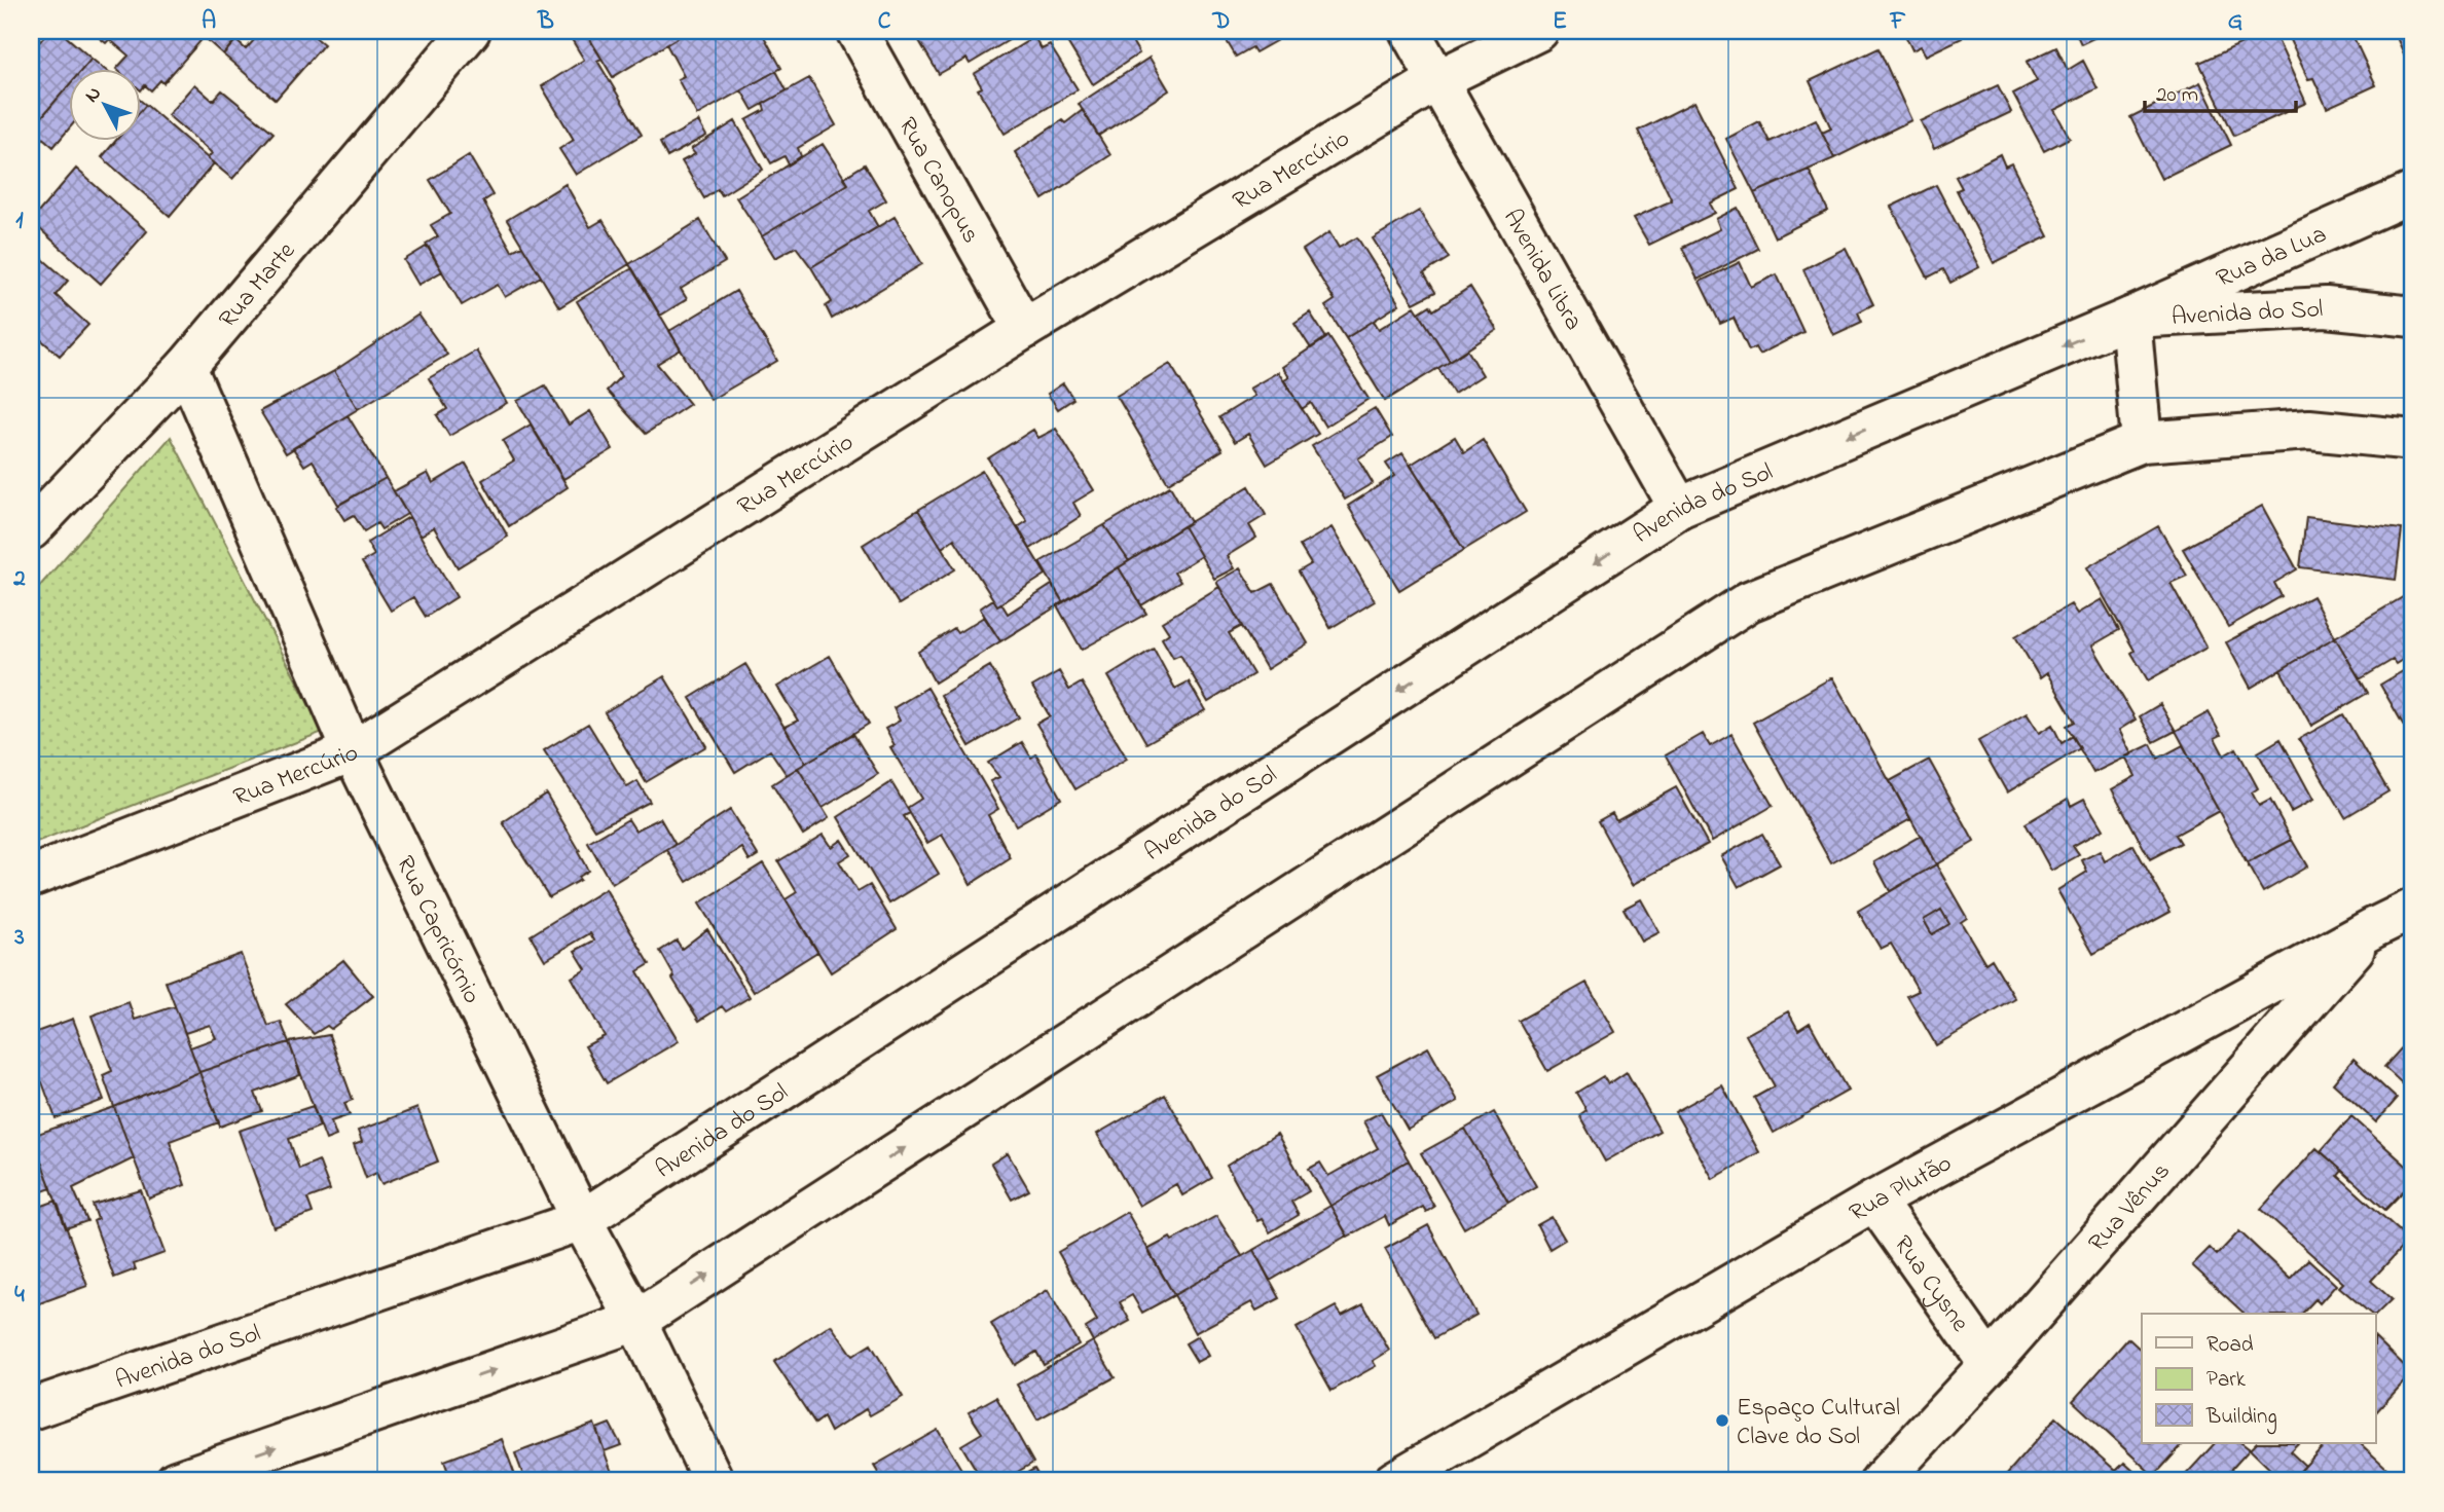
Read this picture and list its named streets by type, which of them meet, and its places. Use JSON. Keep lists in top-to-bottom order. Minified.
{"streets":{"street":["Rua Mercúrio","Rua Canopus","Rua da Lua","Avenida Libra","Rua Marte","Avenida do Sol","Rua Capricórnio","Rua Plutão","Rua Vênus","Rua Cysne"]},"crossings":[["Rua Mercúrio","Rua Canopus"],["Rua Mercúrio","Avenida Libra"],["Rua Mercúrio","Rua Capricórnio"],["Rua da Lua","Avenida do Sol"],["Avenida Libra","Avenida do Sol"],["Rua Marte","Rua Capricórnio"],["Avenida do Sol","Rua Capricórnio"],["Rua Plutão","Rua Vênus"],["Rua Plutão","Rua Cysne"],["Rua Vênus","Rua Cysne"]],"places":["Espaço Cultural Clave do Sol"],"legend":["Road","Park","Building"],"scale_bar":"20 m","north":"top left","grid":{"columns":["A","B","C","D","E","F","G"],"rows":["1","2","3","4"]}}
